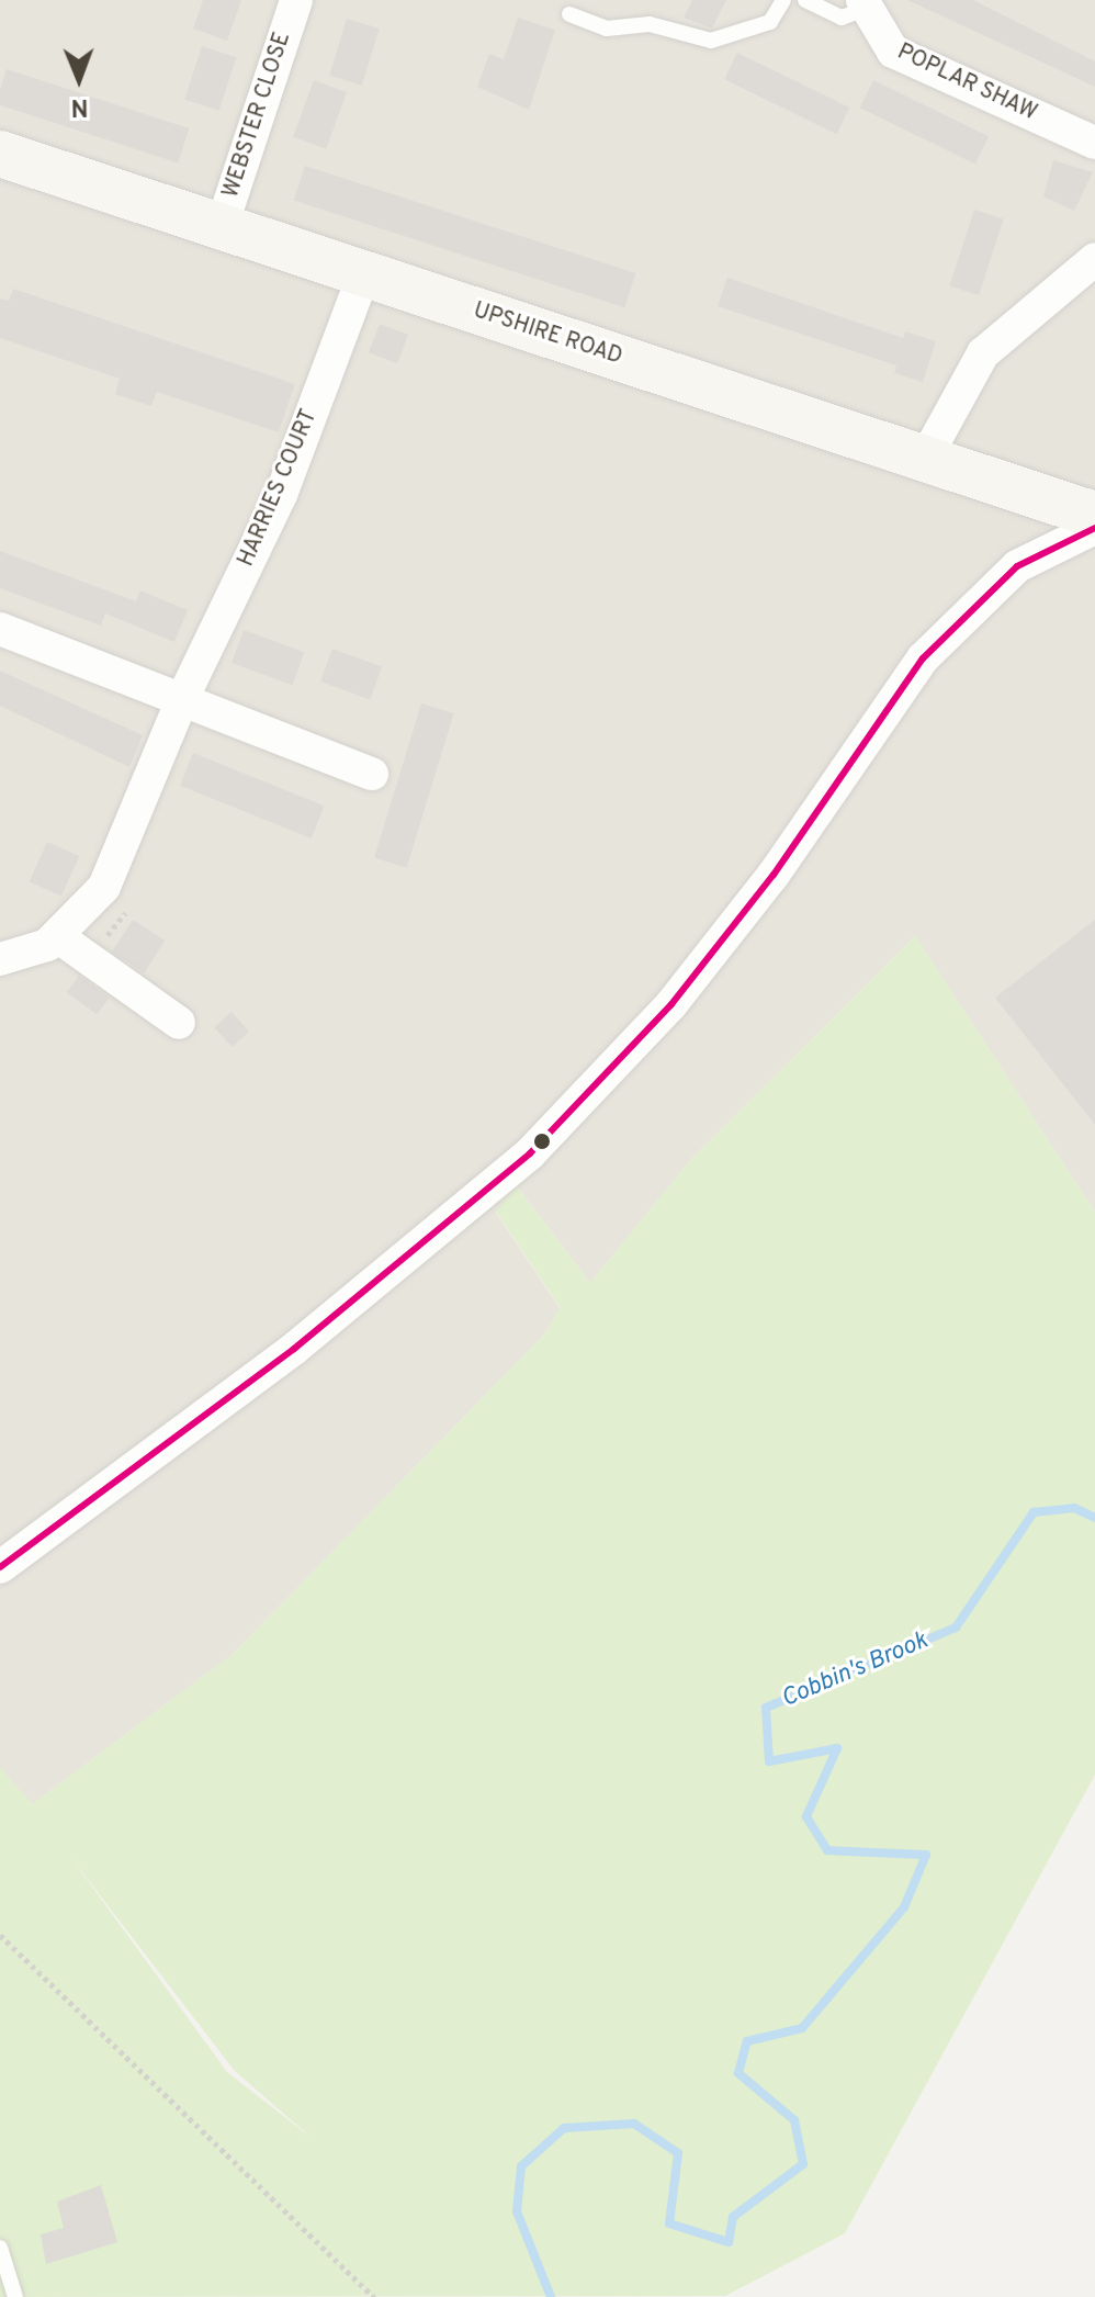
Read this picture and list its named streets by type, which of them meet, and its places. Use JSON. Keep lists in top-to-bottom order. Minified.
{"streets":{"street":["POPLAR SHAW","WEBSTER CLOSE","UPSHIRE ROAD","HARRIES COURT"]},"crossings":[["WEBSTER CLOSE","UPSHIRE ROAD"],["UPSHIRE ROAD","HARRIES COURT"]],"water":["Cobbin's Brook"],"north":"bottom"}
